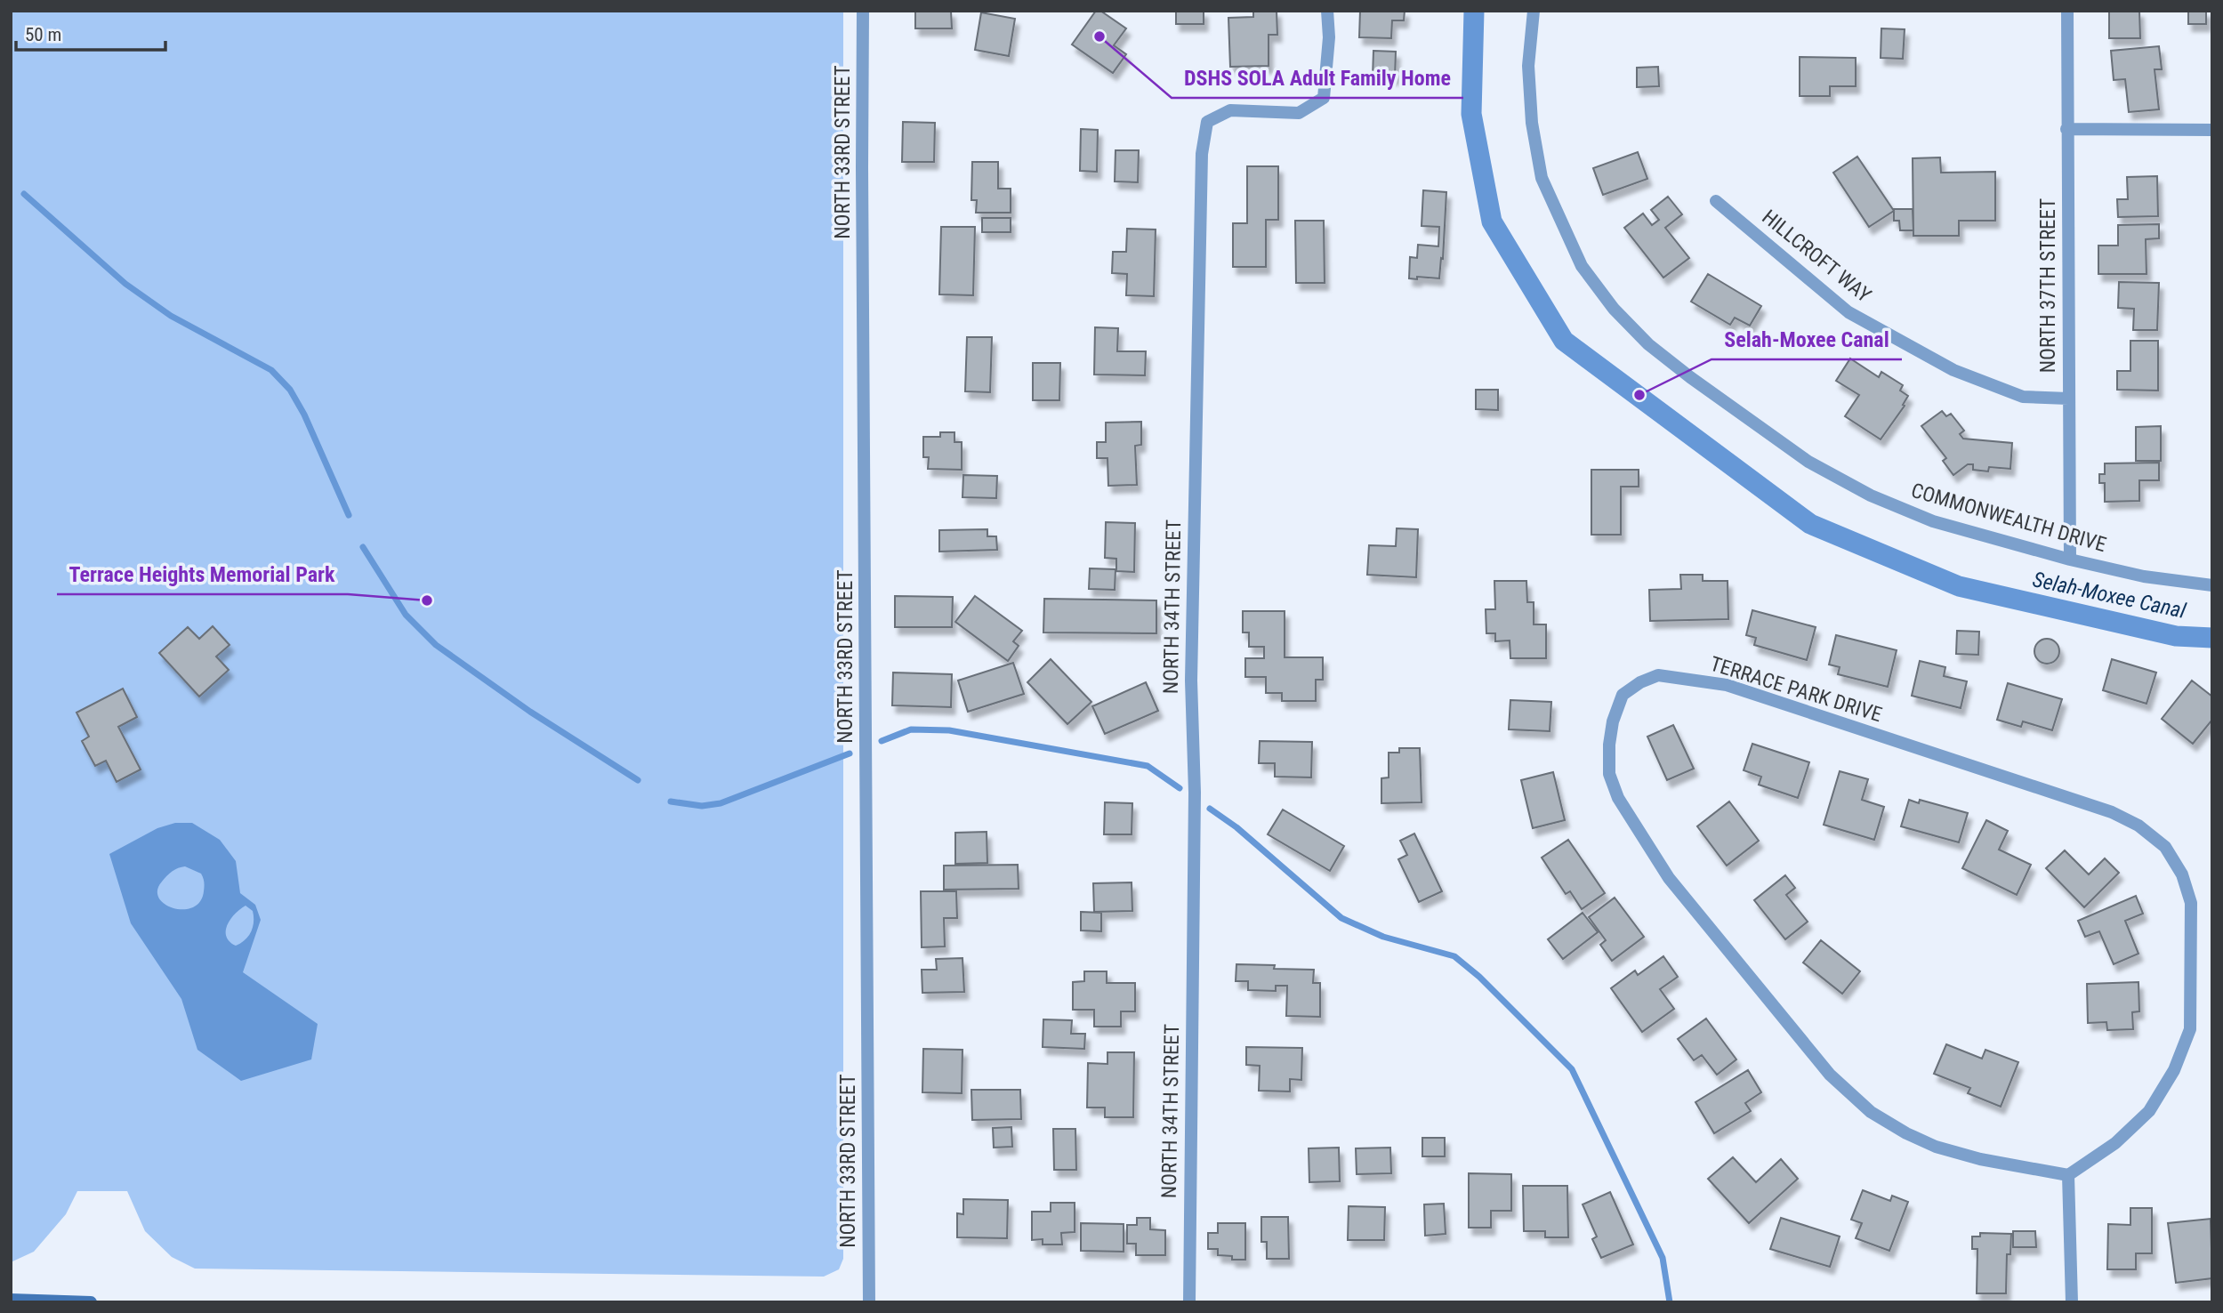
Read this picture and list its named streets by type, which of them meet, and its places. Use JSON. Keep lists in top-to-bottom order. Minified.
{"streets":{"street":["NORTH 33RD STREET","HILLCROFT WAY","NORTH 37TH STREET","COMMONWEALTH DRIVE","NORTH 34TH STREET","TERRACE PARK DRIVE"]},"crossings":[["HILLCROFT WAY","NORTH 37TH STREET"],["NORTH 37TH STREET","COMMONWEALTH DRIVE"]],"water":["Selah-Moxee Canal"],"places":["DSHS SOLA Adult Family Home","Selah-Moxee Canal","Terrace Heights Memorial Park"],"scale_bar":"50 m"}
